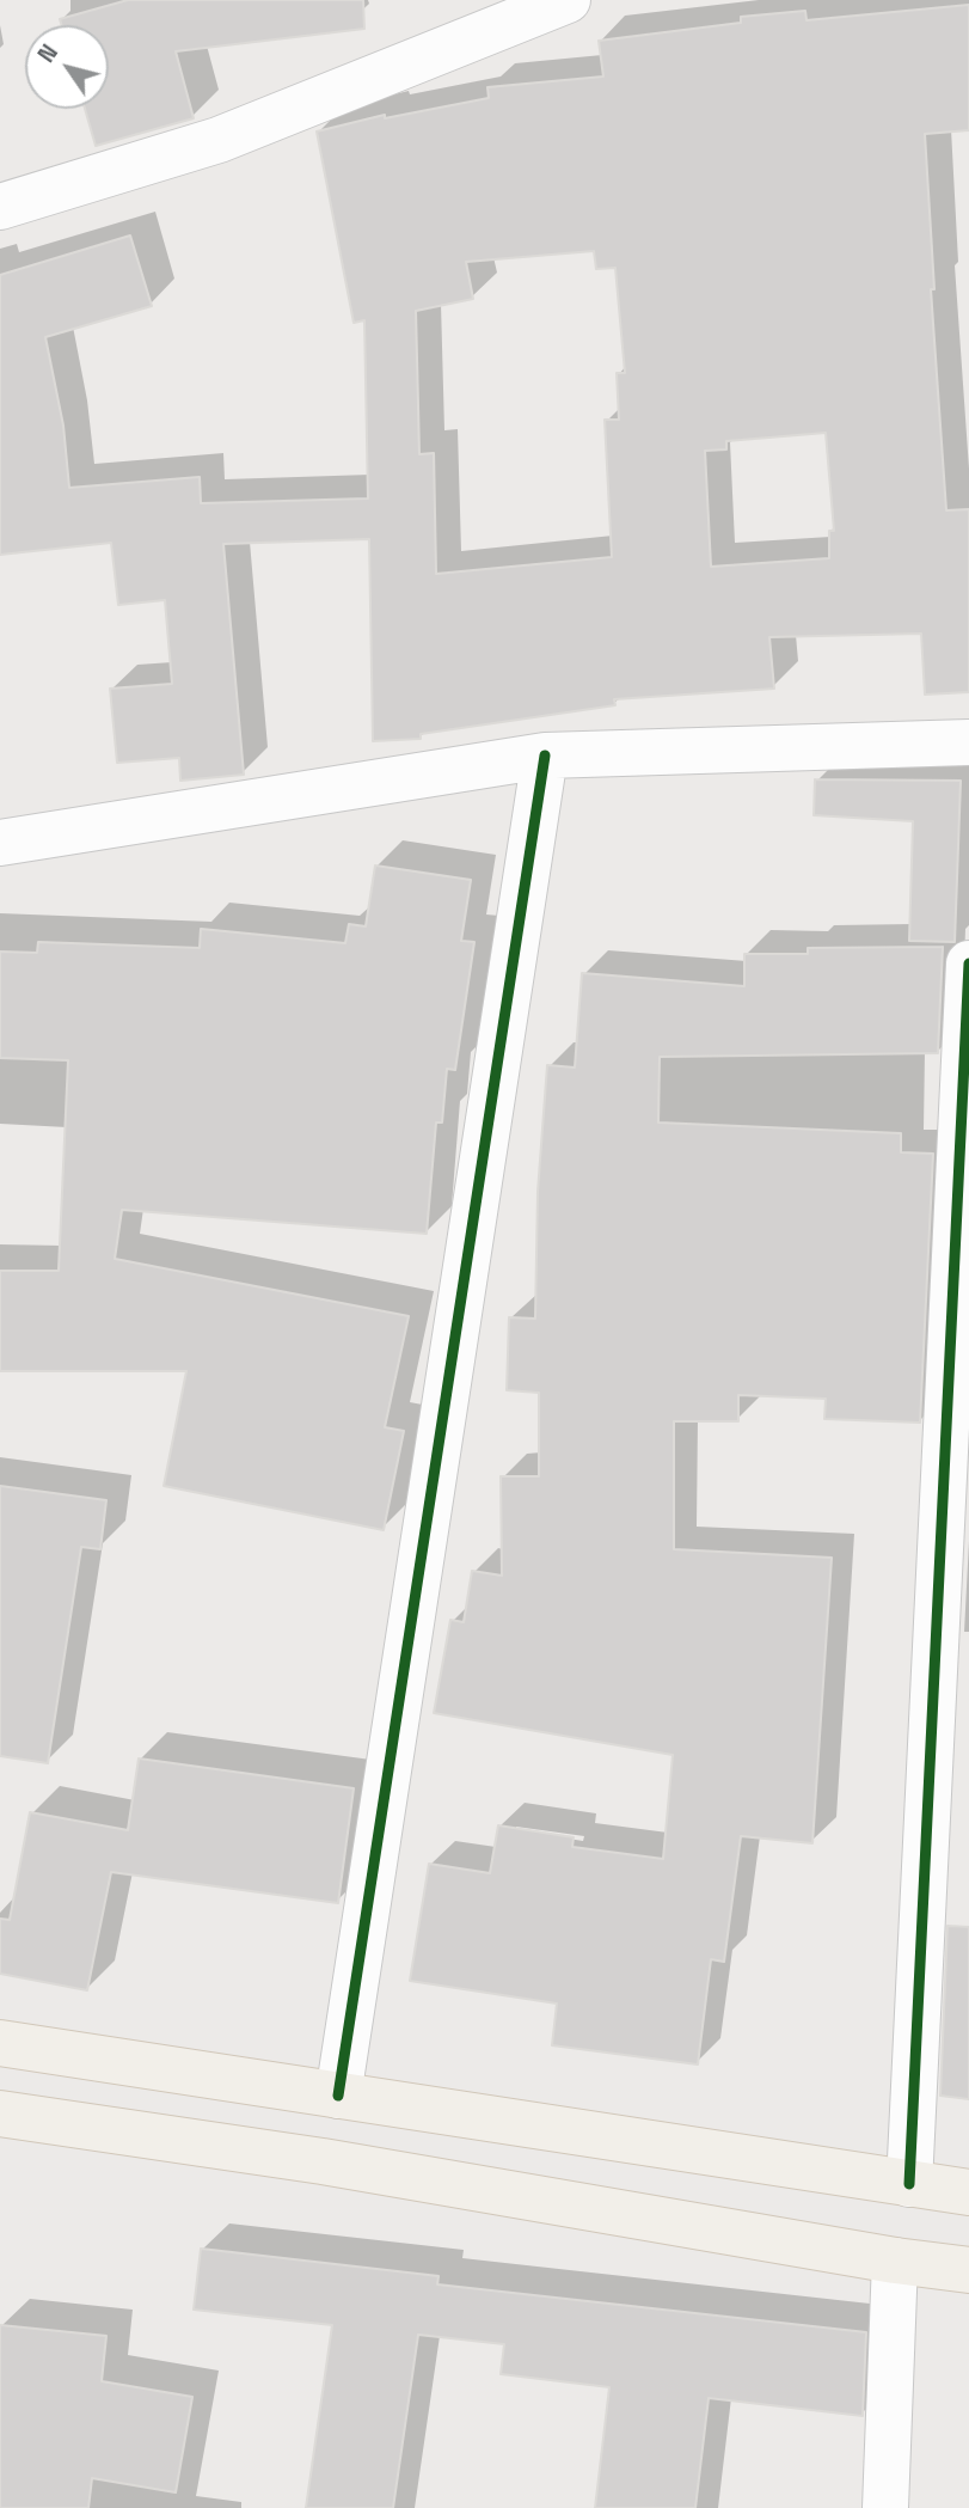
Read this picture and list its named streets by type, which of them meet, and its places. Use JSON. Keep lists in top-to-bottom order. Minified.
{"north":"top left"}
